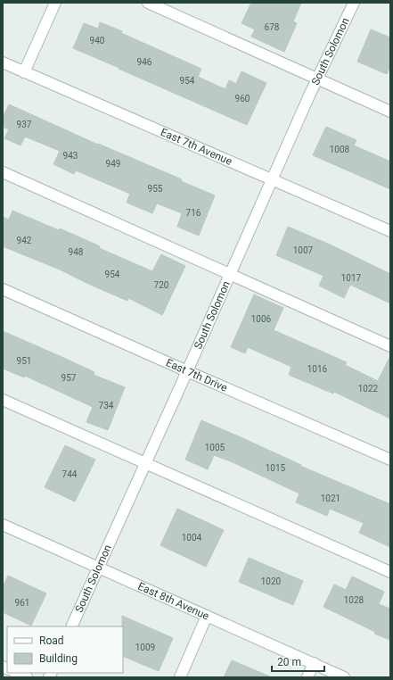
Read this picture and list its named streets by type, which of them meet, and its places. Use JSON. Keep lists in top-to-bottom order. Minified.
{"streets":{"street":["South Solomon","East 7th Avenue","East 7th Drive","East 8th Avenue"]},"crossings":[["South Solomon","East 7th Avenue"],["South Solomon","East 7th Drive"],["South Solomon","East 8th Avenue"]],"house_numbers":["678","940","946","954","960","937","1008","943","949","955","716","942","1007","948","954","1017","720","1006","951","1016","957","1022","734","1005","1015","744","1021","1004","1020","1028","961","1009"],"legend":["Road","Building"],"scale_bar":"20 m"}
